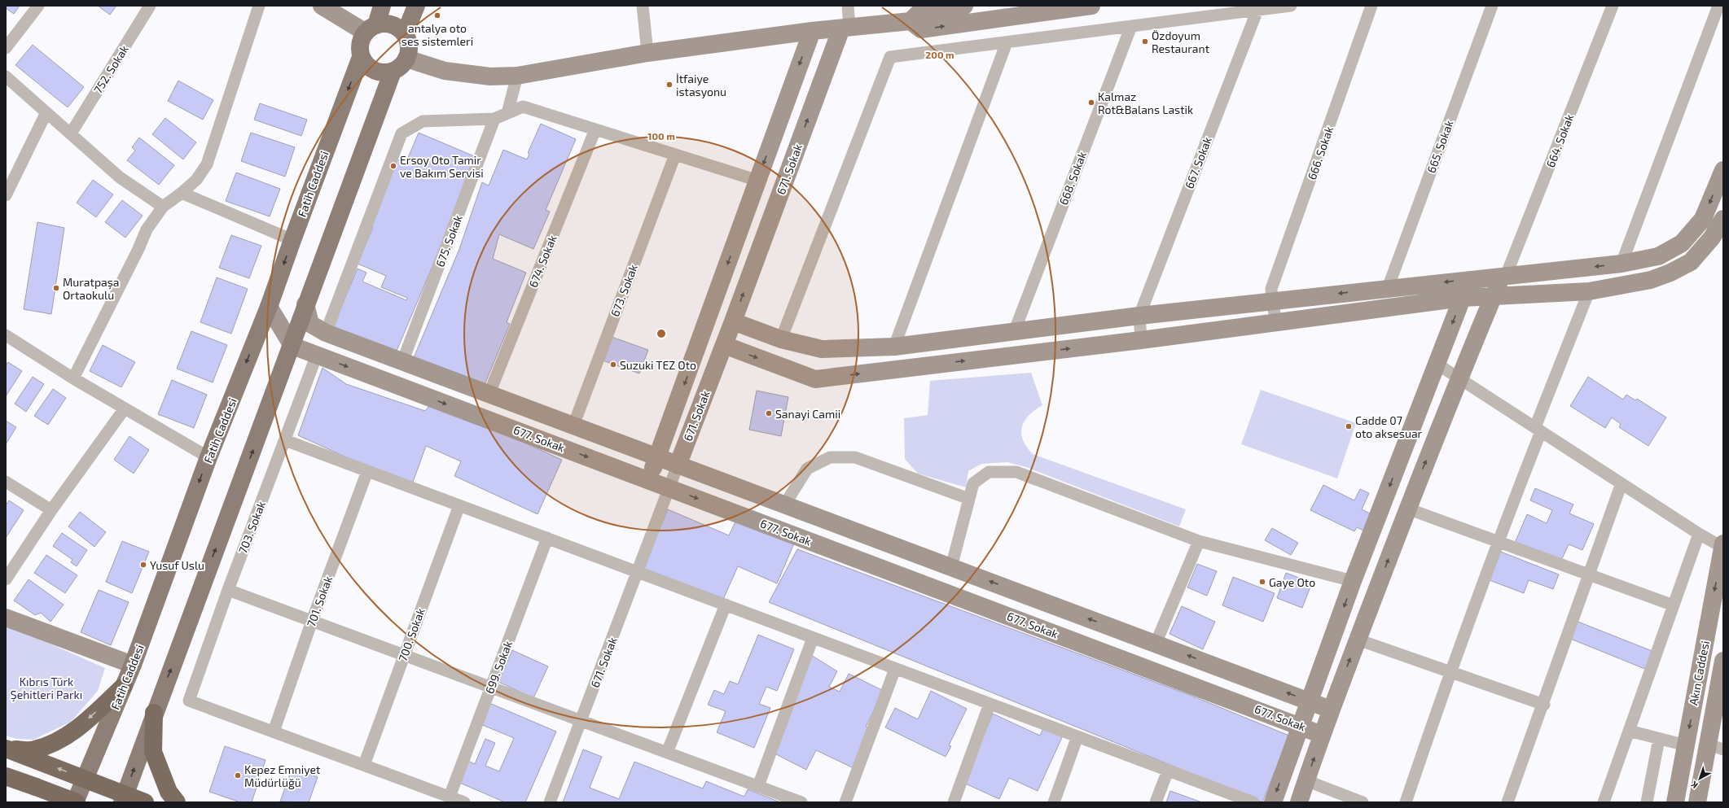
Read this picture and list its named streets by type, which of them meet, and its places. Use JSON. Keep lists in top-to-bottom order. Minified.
{"streets":{"main road":["Fatih Caddesi"],"street":["752. Sokak","664. Sokak","665. Sokak","666. Sokak","667. Sokak","671. Sokak","668. Sokak","675. Sokak","674. Sokak","673. Sokak","677. Sokak","703. Sokak","701. Sokak","700. Sokak","699. Sokak","Akın Caddesi"]},"crossings":[["671. Sokak","677. Sokak"],["677. Sokak","703. Sokak"],["703. Sokak","701. Sokak"]],"parks":["Kıbrıs Türk Şehitleri Parkı"],"places":["antalya oto ses sistemleri","Özdoyum Restaurant","İtfaiye istasyonu","Kalmaz Rot&Balans Lastik","Ersoy Oto Tamir ve Bakım Servisi","Muratpaşa Ortaokulu","Suzuki TEZ Oto","Sanayi Camii","Cadde 07 oto aksesuar","Yusuf Uslu","Gaye Oto","Kepez Emniyet Müdürlüğü"],"north":"bottom left","rings":["200 m","100 m"]}
